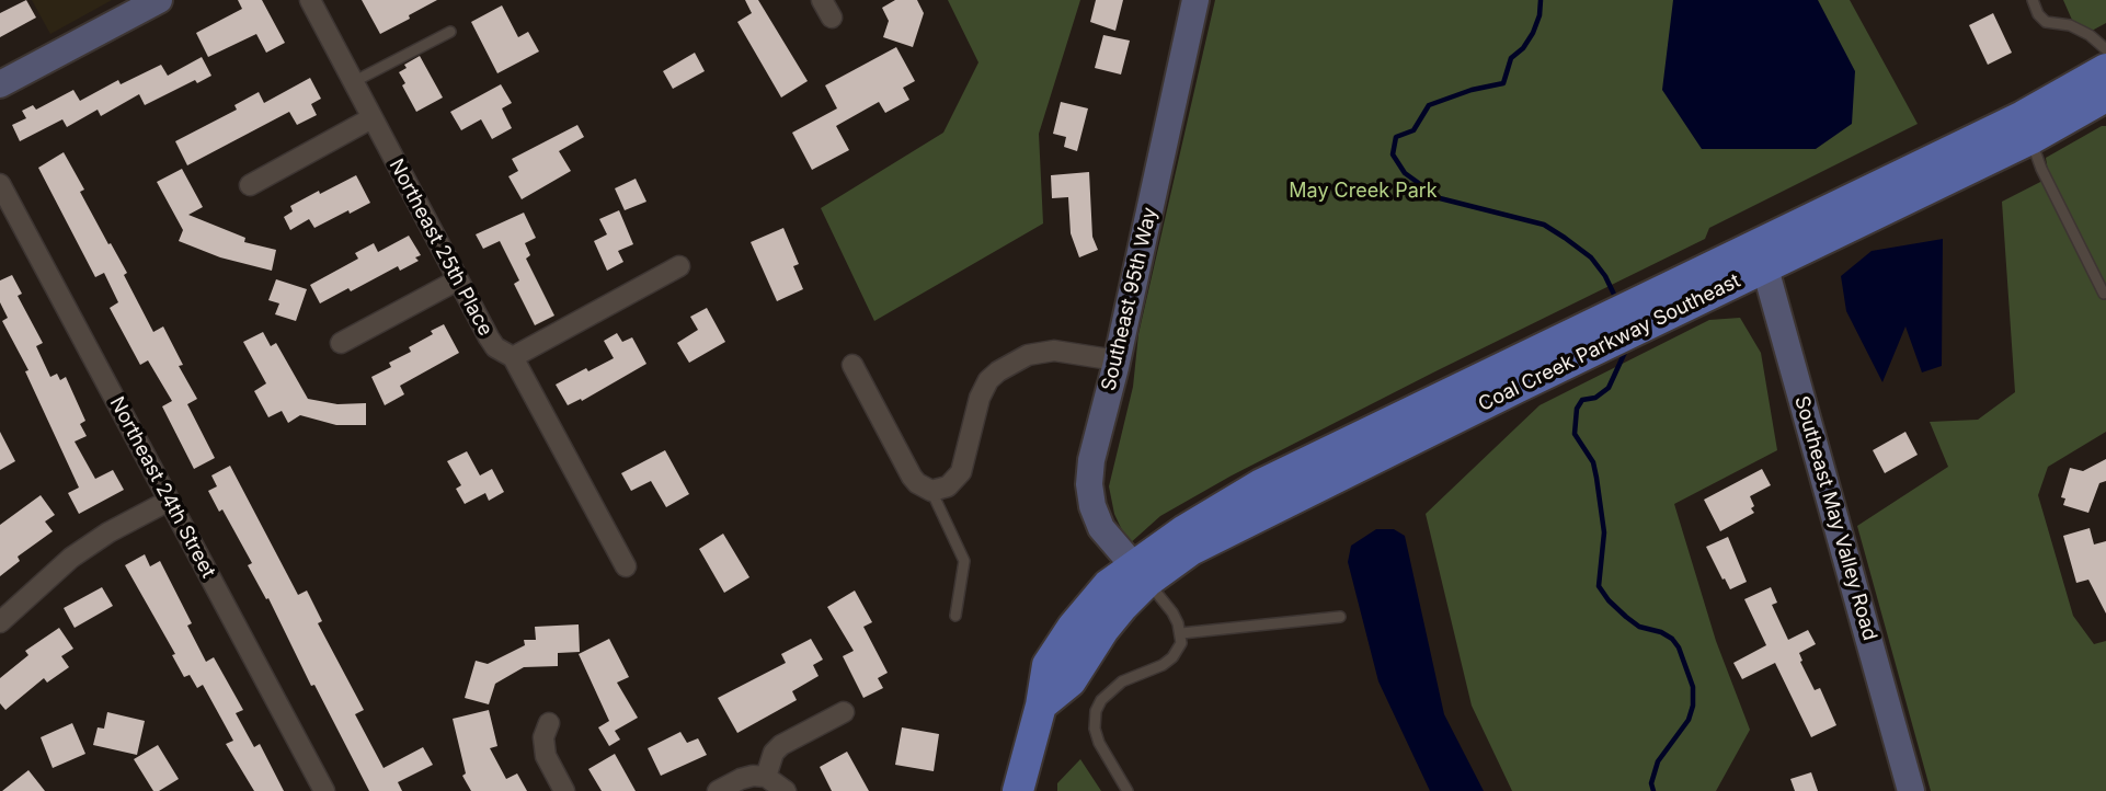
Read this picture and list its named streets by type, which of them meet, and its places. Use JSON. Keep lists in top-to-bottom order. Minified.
{"streets":{"main road":["Coal Creek Parkway Southeast"],"street":["Northeast 25th Place","Southeast 95th Way","Northeast 24th Street","Southeast May Valley Road"]},"crossings":[["Southeast 95th Way","Coal Creek Parkway Southeast"],["Coal Creek Parkway Southeast","Southeast May Valley Road"]],"parks":["May Creek Park"]}
